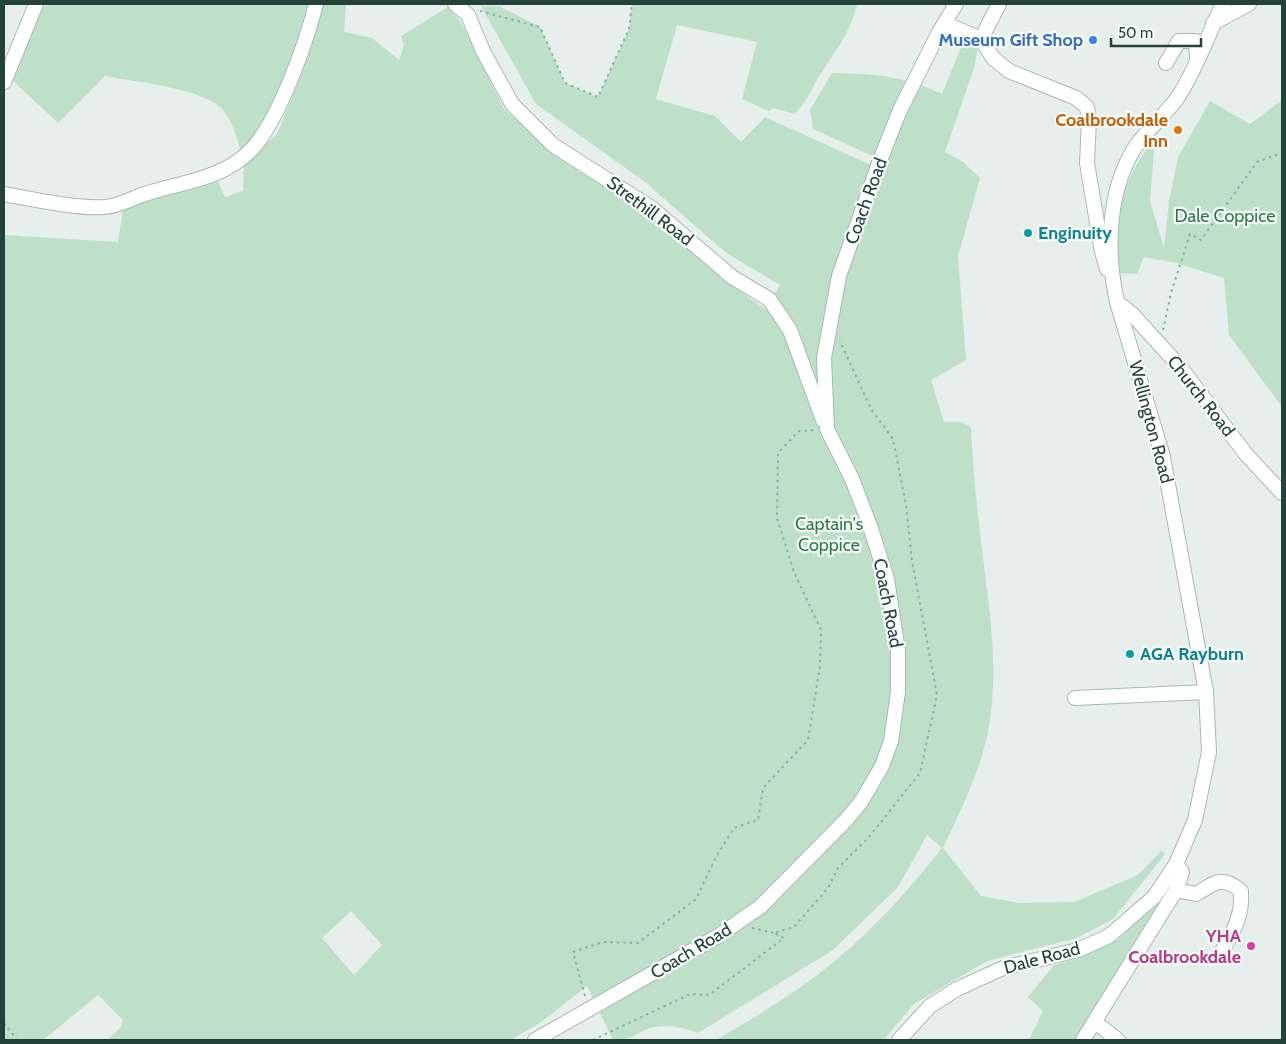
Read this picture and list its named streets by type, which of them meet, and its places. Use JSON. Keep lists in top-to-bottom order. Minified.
{"streets":{"street":["Coach Road","Strethill Road","Church Road","Wellington Road","Dale Road"]},"crossings":[["Coach Road","Strethill Road"],["Church Road","Wellington Road"],["Wellington Road","Dale Road"]],"parks":["Dale Coppice","Captain's Coppice"],"places":["Museum Gift Shop","Coalbrookdale Inn","Enginuity","AGA Rayburn","YHA Coalbrookdale"],"scale_bar":"50 m"}
